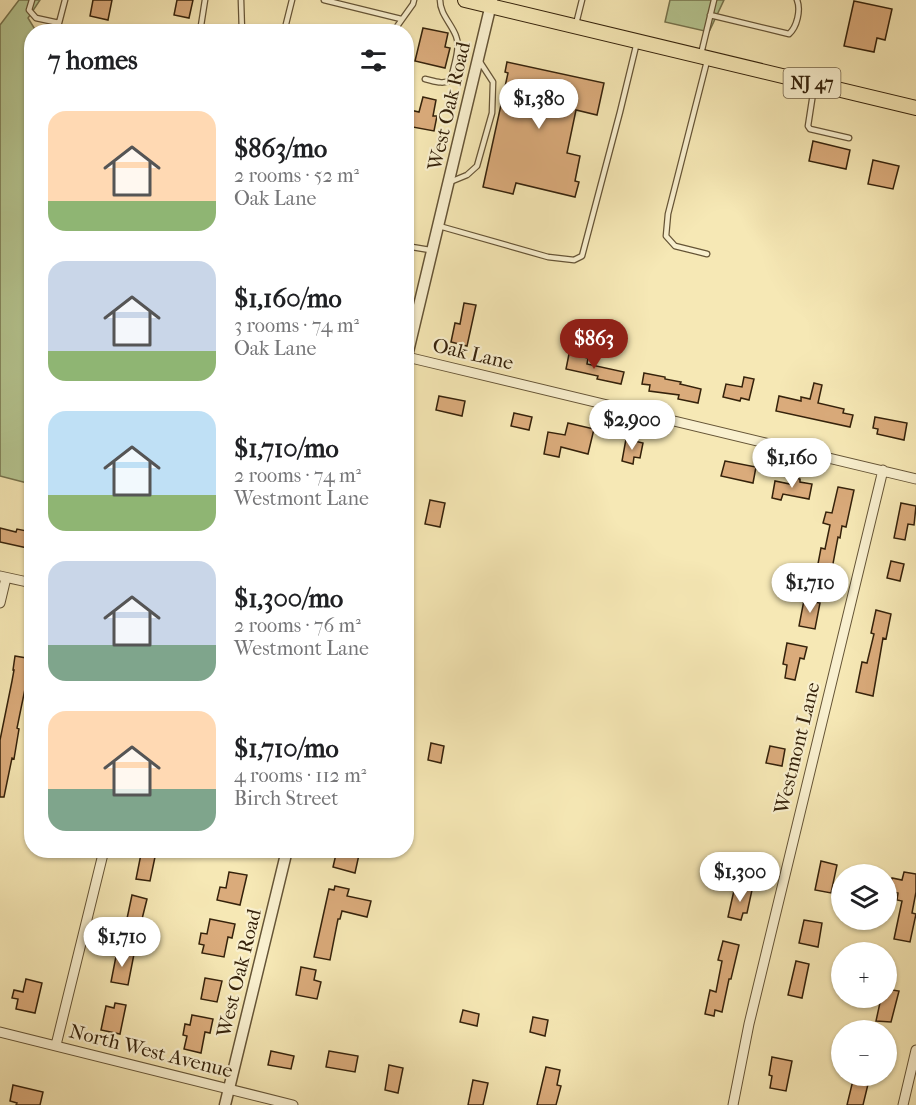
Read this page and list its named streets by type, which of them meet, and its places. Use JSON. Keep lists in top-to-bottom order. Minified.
{"streets":{"main road":["NJ 47"],"street":["West Oak Road","Oak Lane","Westmont Lane","North West Avenue"]},"crossings":[["NJ 47","West Oak Road"],["West Oak Road","North West Avenue"],["Oak Lane","Westmont Lane"]],"page":{"heading":"7 homes","price":["$1,380","$863","$2,900","$1,160","$1,710","$1,300","$1,710"],"list":[{"name":"$863/mo","note":"2 rooms · 52 m² · Oak Lane"},{"name":"$1,160/mo","note":"3 rooms · 74 m² · Oak Lane"},{"name":"$1,710/mo","note":"2 rooms · 74 m² · Westmont Lane"},{"name":"$1,300/mo","note":"2 rooms · 76 m² · Westmont Lane"},{"name":"$1,710/mo","note":"4 rooms · 112 m² · Birch Street"}],"map_buttons":["+","−"]}}
